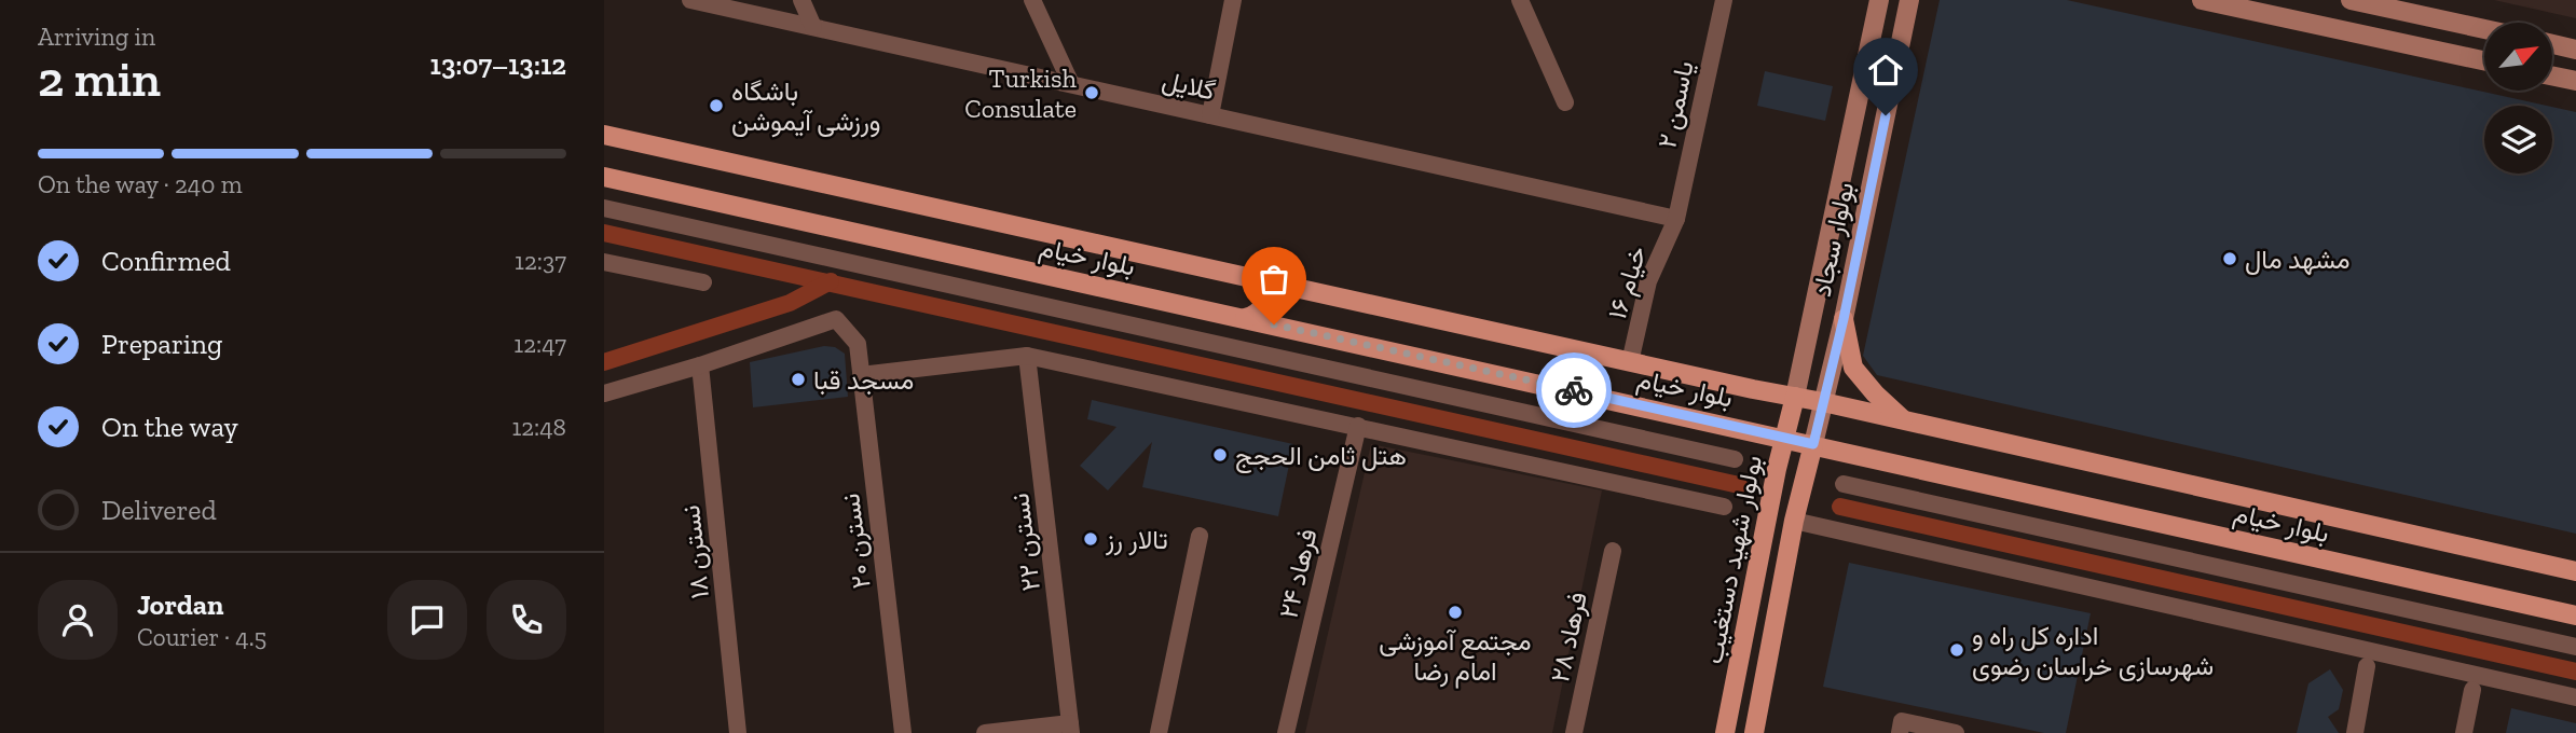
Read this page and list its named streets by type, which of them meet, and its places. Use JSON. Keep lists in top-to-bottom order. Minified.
{"streets":{"main road":["بولوار سجاد","بلوار خیام","بولوار شهید دستغیب"],"street":["گلایل","یاسمن ۲","خیام ۱۶","نسترن ۲۰","نسترن ۲۲","نسترن ۱۸","فرهاد ۲۴","فرهاد ۲۸"]},"crossings":[["گلایل","یاسمن ۲"],["گلایل","خیام ۱۶"],["یاسمن ۲","خیام ۱۶"],["بولوار سجاد","بلوار خیام"],["بولوار سجاد","بولوار شهید دستغیب"],["بلوار خیام","خیام ۱۶"],["بلوار خیام","بولوار شهید دستغیب"],["نسترن ۲۰","نسترن ۱۸"]],"places":["Turkish Consulate","باشگاه ورزشی آیموشن","مشهد مال","مسجد قبا","هتل ثامن الحجج","تالار رز","مجتمع آموزشی امام رضا","اداره کل راه و شهرسازی خراسان رضوی"],"north":"top right","page":{"heading":["2 min","Arriving in","13:07–13:12"],"panel":["Jordan","Courier · 4.5"],"bar":"On the way · 240 m","list":[["Confirmed","12:37"],["Preparing","12:47"],["On the way","12:48"],"Delivered"]}}
